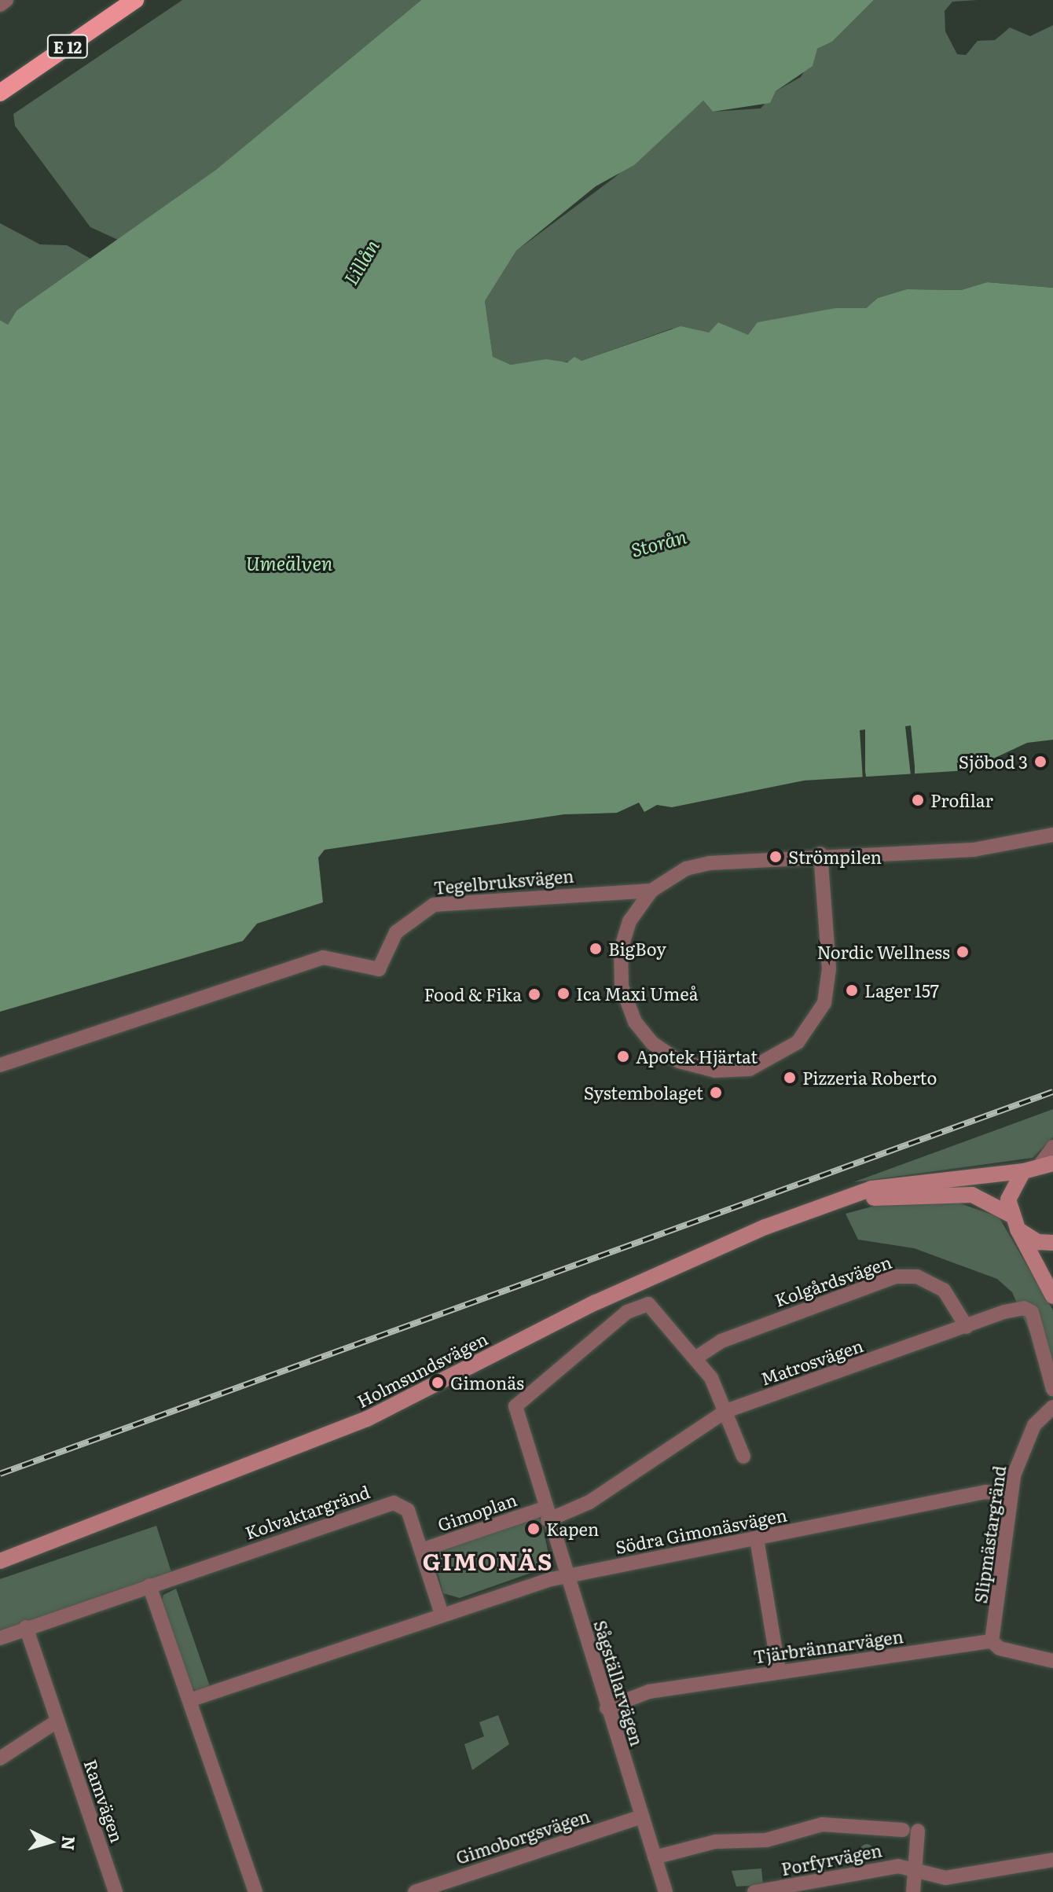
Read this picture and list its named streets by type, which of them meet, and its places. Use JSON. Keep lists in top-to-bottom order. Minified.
{"streets":{"highway":["E 12"],"main road":["Holmsundsvägen"],"street":["Tegelbruksvägen","Kolgårdsvägen","Matrosvägen","Kolvaktargränd","Gimoplan","Södra Gimonäsvägen","Slipmästargränd","Tjärbrännarvägen","Sågställarvägen","Ramvägen","Gimoborgsvägen","Porfyrvägen"]},"crossings":[["Kolgårdsvägen","Matrosvägen"],["Kolgårdsvägen","Sågställarvägen"],["Matrosvägen","Gimoplan"],["Matrosvägen","Sågställarvägen"],["Kolvaktargränd","Gimoplan"],["Kolvaktargränd","Södra Gimonäsvägen"],["Kolvaktargränd","Ramvägen"],["Gimoplan","Sågställarvägen"],["Södra Gimonäsvägen","Slipmästargränd"],["Södra Gimonäsvägen","Sågställarvägen"],["Slipmästargränd","Tjärbrännarvägen"],["Tjärbrännarvägen","Sågställarvägen"],["Sågställarvägen","Gimoborgsvägen"]],"districts":["GIMONÄS"],"water":["Lillån","Storån","Umeälven"],"places":["Sjöbod 3","Profilar","Strömpilen","BigBoy","Nordic Wellness","Lager 157","Ica Maxi Umeå","Food & Fika","Apotek Hjärtat","Pizzeria Roberto","Systembolaget","Gimonäs","Kapen"],"north":"right"}
